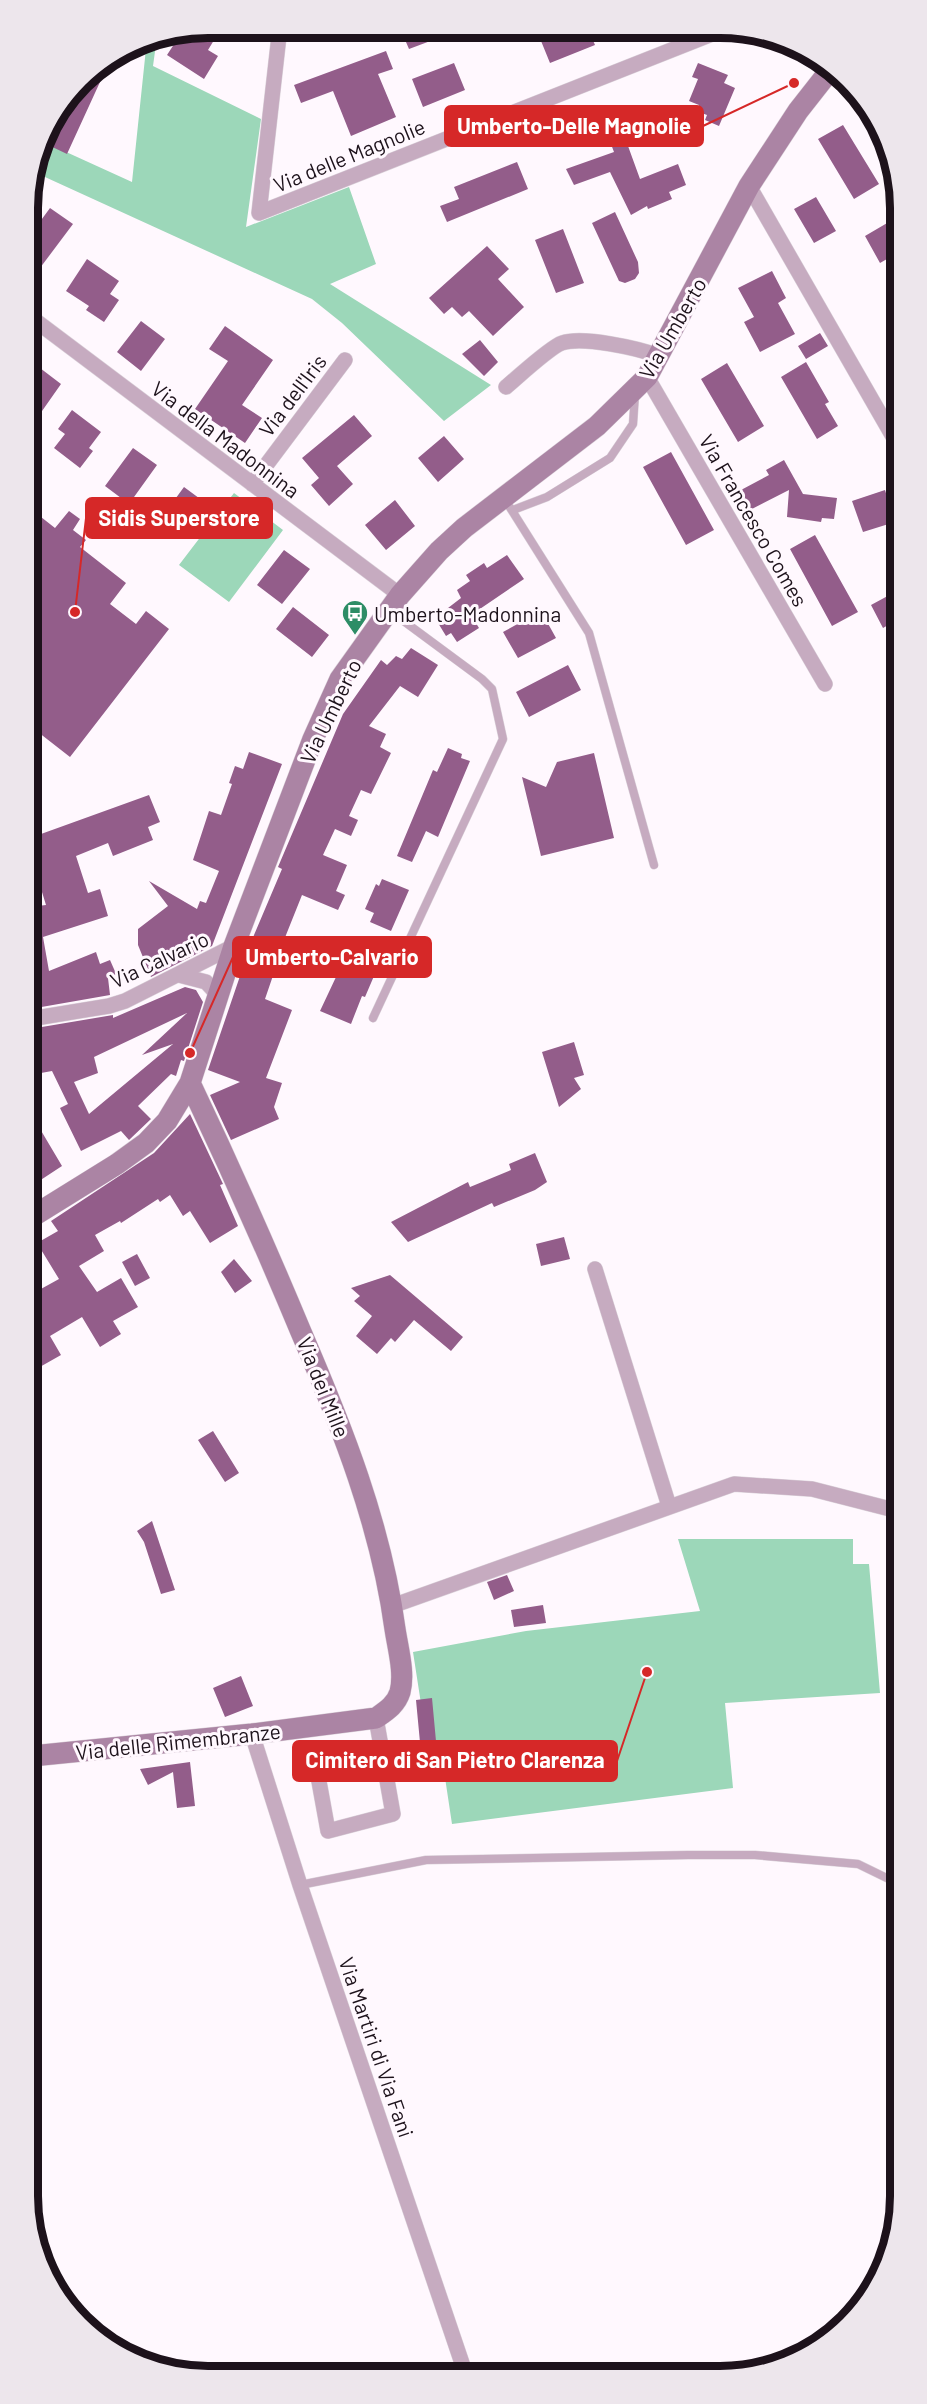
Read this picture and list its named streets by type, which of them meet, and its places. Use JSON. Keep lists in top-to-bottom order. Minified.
{"streets":{"main road":["Via Umberto","Via dei Mille","Via delle Rimembranze"],"street":["Via delle Magnolie","Via dell'Iris","Via della Madonnina","Via Francesco Comes","Via Calvario","Via Martiri di Via Fani"]},"crossings":[["Via Umberto","Via della Madonnina"],["Via Umberto","Via Francesco Comes"],["Via Umberto","Via Calvario"],["Via Umberto","Via dei Mille"],["Via dell'Iris","Via della Madonnina"],["Via dei Mille","Via delle Rimembranze"],["Via delle Rimembranze","Via Martiri di Via Fani"]],"places":{"other":["Umberto-Delle Magnolie","Sidis Superstore","Umberto-Calvario","Cimitero di San Pietro Clarenza"],"bus stop":["Umberto-Madonnina"]}}
